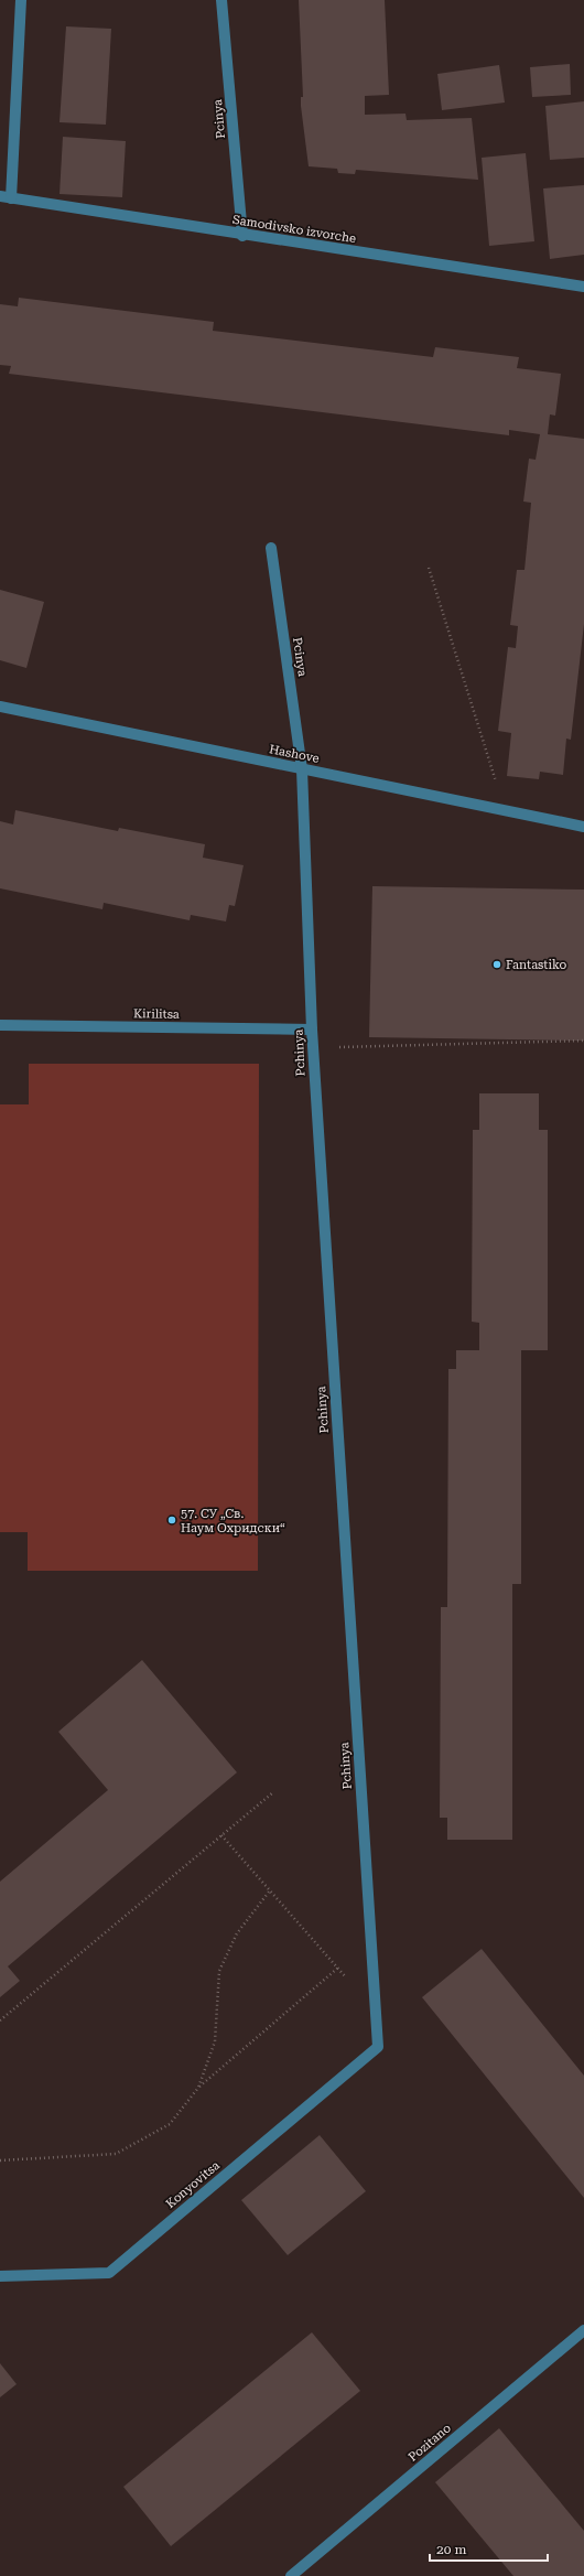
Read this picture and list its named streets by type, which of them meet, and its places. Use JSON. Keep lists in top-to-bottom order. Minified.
{"streets":{"street":["Pcinya","Samodivsko izvorche","Hashove","Kirilitsa","Pchinya","Konyovitsa","Pozitano"]},"crossings":[["Pcinya","Samodivsko izvorche"],["Pcinya","Hashove"],["Pcinya","Pchinya"],["Hashove","Pchinya"],["Kirilitsa","Pchinya"],["Pchinya","Konyovitsa"]],"places":["Fantastiko","57. СУ „Св. Наум Охридски“"],"scale_bar":"20 m"}
